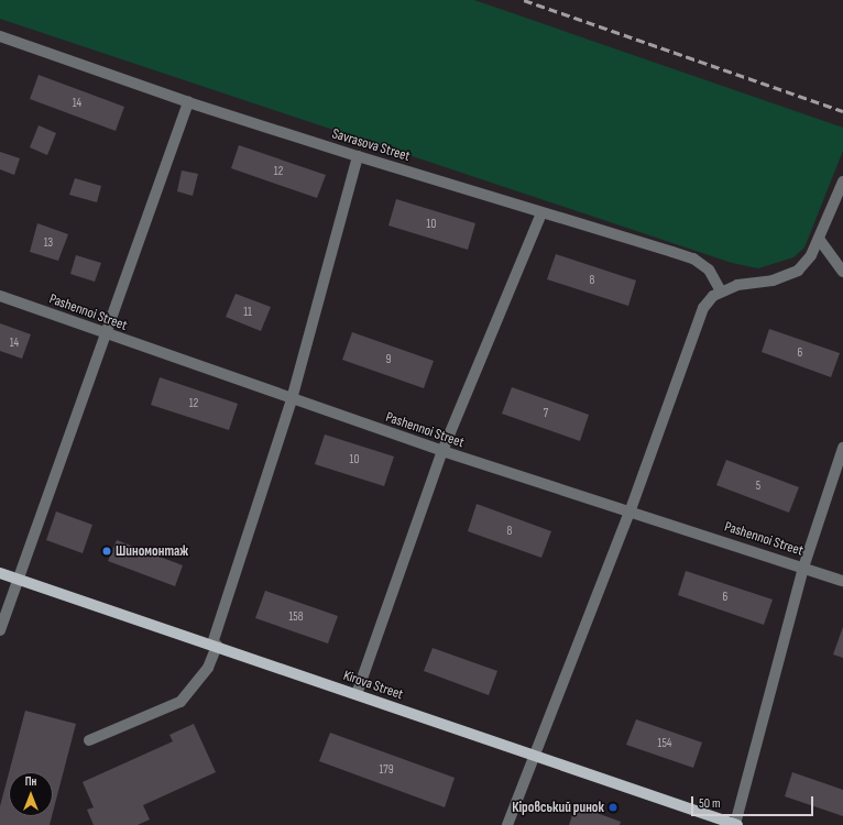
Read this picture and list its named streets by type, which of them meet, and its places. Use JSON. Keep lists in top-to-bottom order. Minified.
{"streets":{"main road":["Kirova Street"],"street":["Savrasova Street","Pashennoi Street"]},"places":["Шиномонтаж","Кіровський ринок"],"house_numbers":["14","12","10","13","8","11","14","6","9","12","7","10","5","8","6","158","154","179"],"scale_bar":"50 m","north":"top"}
